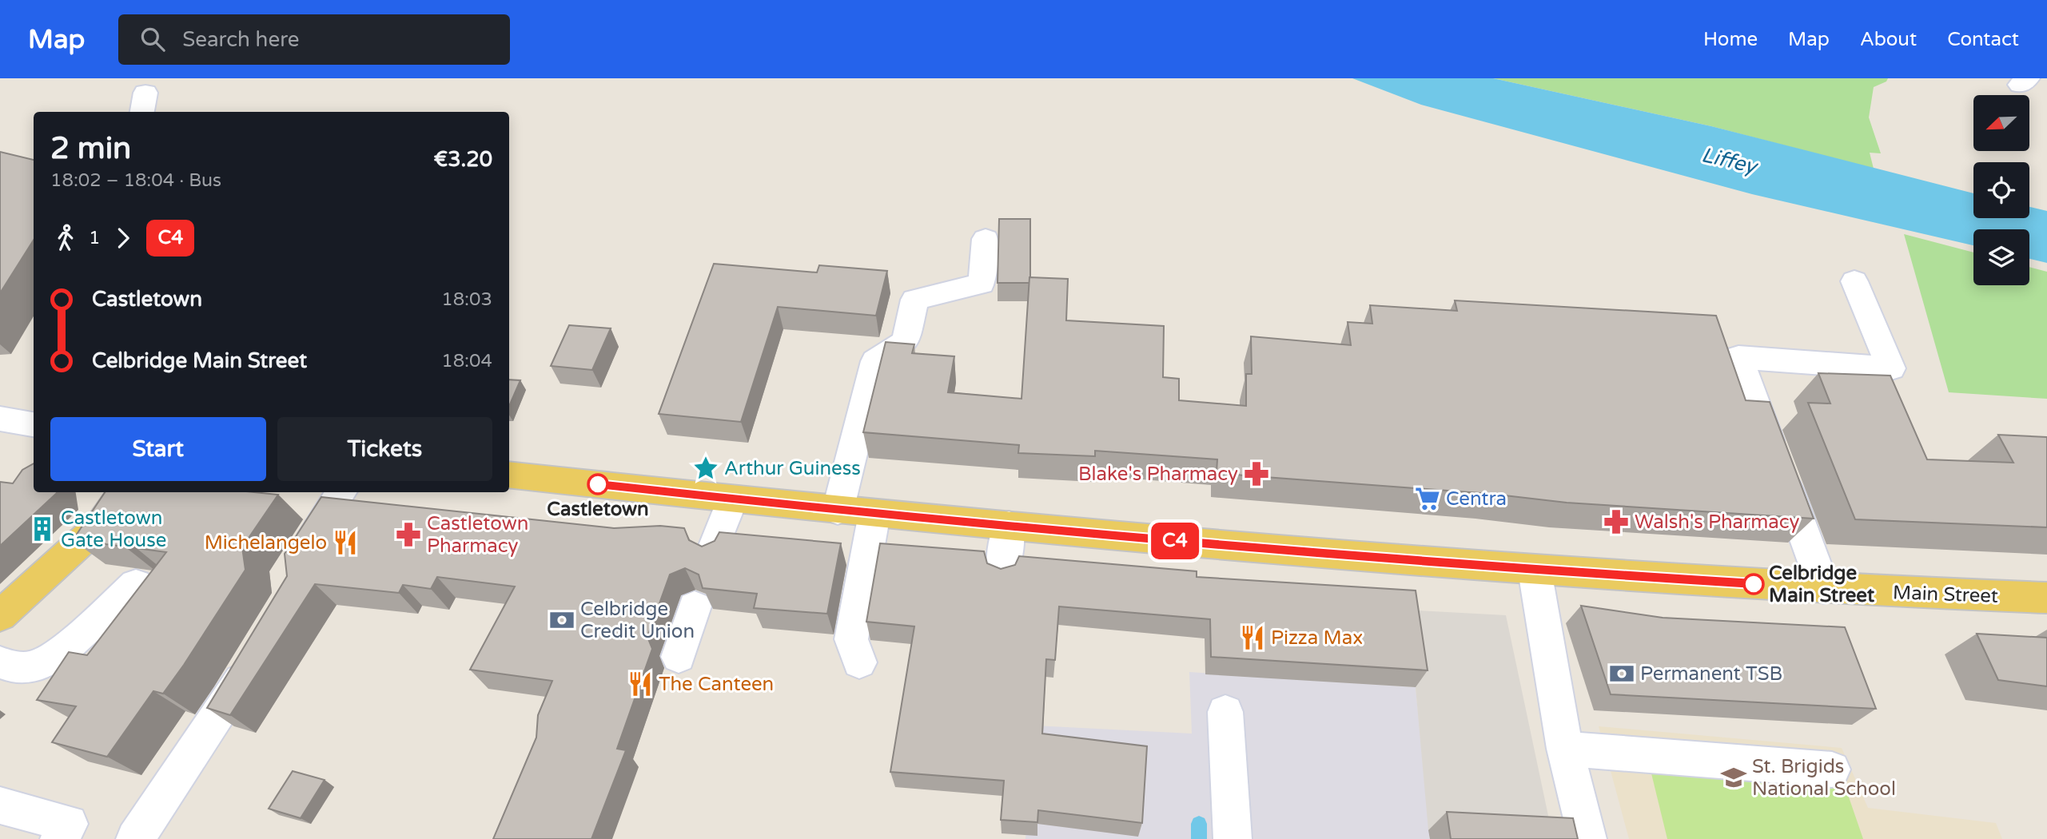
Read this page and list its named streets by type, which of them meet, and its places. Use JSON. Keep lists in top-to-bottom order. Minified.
{"streets":{"main road":["Main Street"]},"water":["Liffey"],"places":{"place":["Arthur Guiness"],"pharmacy":["Blake's Pharmacy","Walsh's Pharmacy","Castletown Pharmacy"],"other":["Castletown","Celbridge Main Street"],"supermarket":["Centra"],"building":["Castletown Gate House"],"restaurant":["Michelangelo","Pizza Max","The Canteen"],"bank":["Celbridge Credit Union","Permanent TSB"],"school or university":["St. Brigids National School"]},"lines":["bus line C4"],"north":"bottom left","page":{"header":"Map","search":"Search here","nav":["Home","Map","About","Contact"],"on_map":"C4","heading":["2 min","18:02 – 18:04 · Bus","€3.20"],"legs":["1","C4"],"list":[{"name":"Castletown","value":"18:03"},{"name":"Celbridge Main Street","value":"18:04"}],"buttons":["Start","Tickets"]}}
